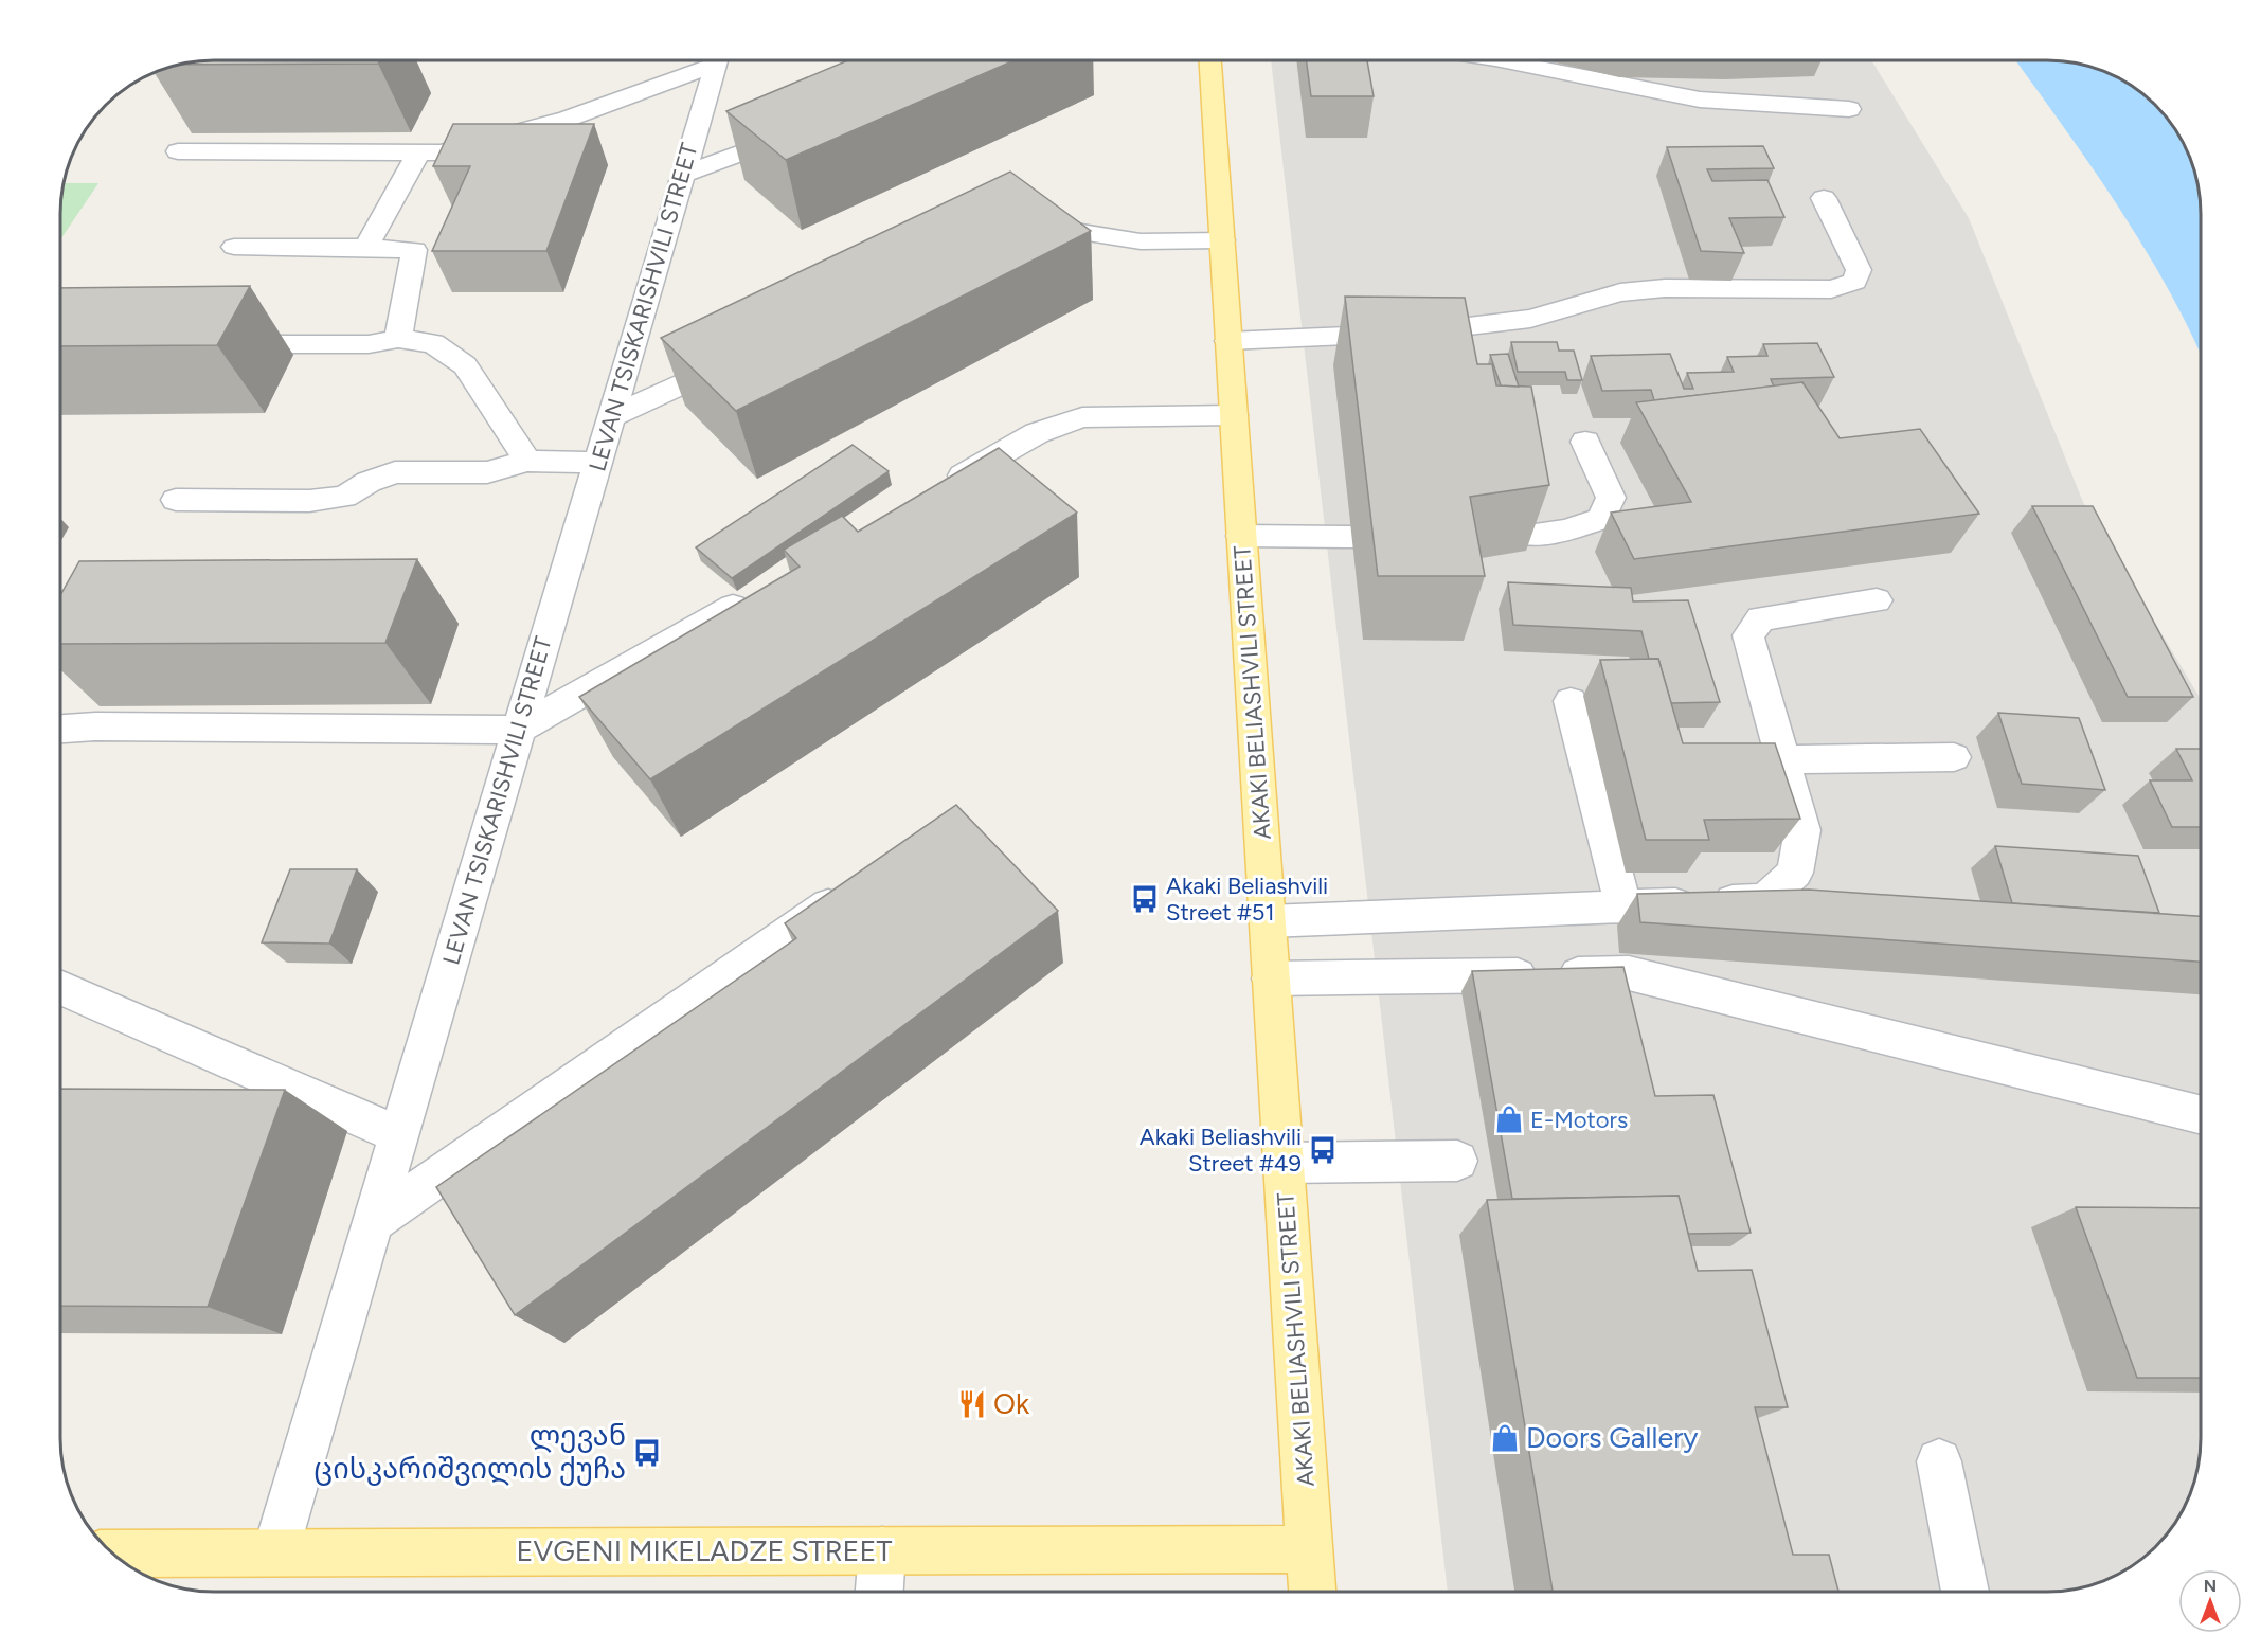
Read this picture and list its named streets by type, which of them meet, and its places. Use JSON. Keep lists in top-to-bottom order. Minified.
{"streets":{"main road":["AKAKI BELIASHVILI STREET","EVGENI MIKELADZE STREET"],"lane":["LEVAN TSISKARISHVILI STREET"]},"crossings":[["LEVAN TSISKARISHVILI STREET","EVGENI MIKELADZE STREET"],["AKAKI BELIASHVILI STREET","EVGENI MIKELADZE STREET"]],"places":{"bus stop":["Akaki Beliashvili Street #51","Akaki Beliashvili Street #49","ლევან ცისკარიშვილის ქუჩა"],"shop":["E-Motors","Doors Gallery"],"restaurant":["Ok"]},"north":"top"}
